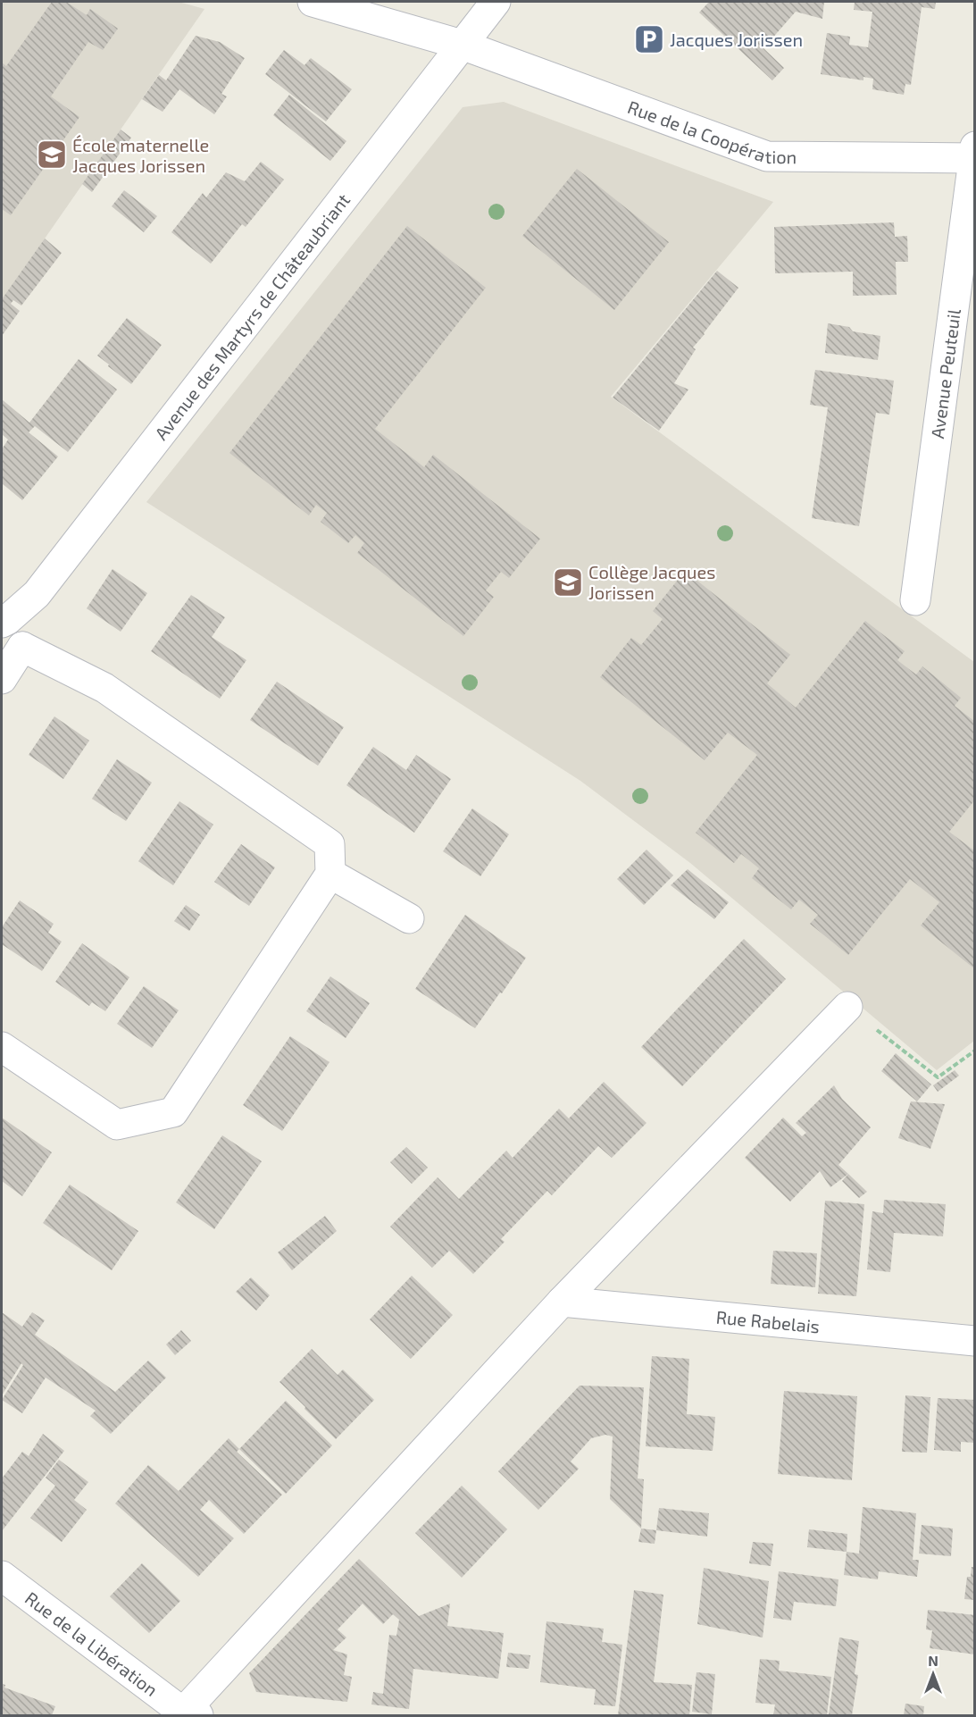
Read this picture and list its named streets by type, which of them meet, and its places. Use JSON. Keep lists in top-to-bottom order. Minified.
{"streets":{"street":["Rue de la Coopération","Avenue des Martyrs de Châteaubriant","Avenue Peuteuil","Rue Rabelais","Rue de la Libération"]},"crossings":[["Rue de la Coopération","Avenue des Martyrs de Châteaubriant"],["Rue de la Coopération","Avenue Peuteuil"]],"places":{"parking":["Jacques Jorissen"],"school or university":["École maternelle Jacques Jorissen","Collège Jacques Jorissen"]},"north":"top"}
